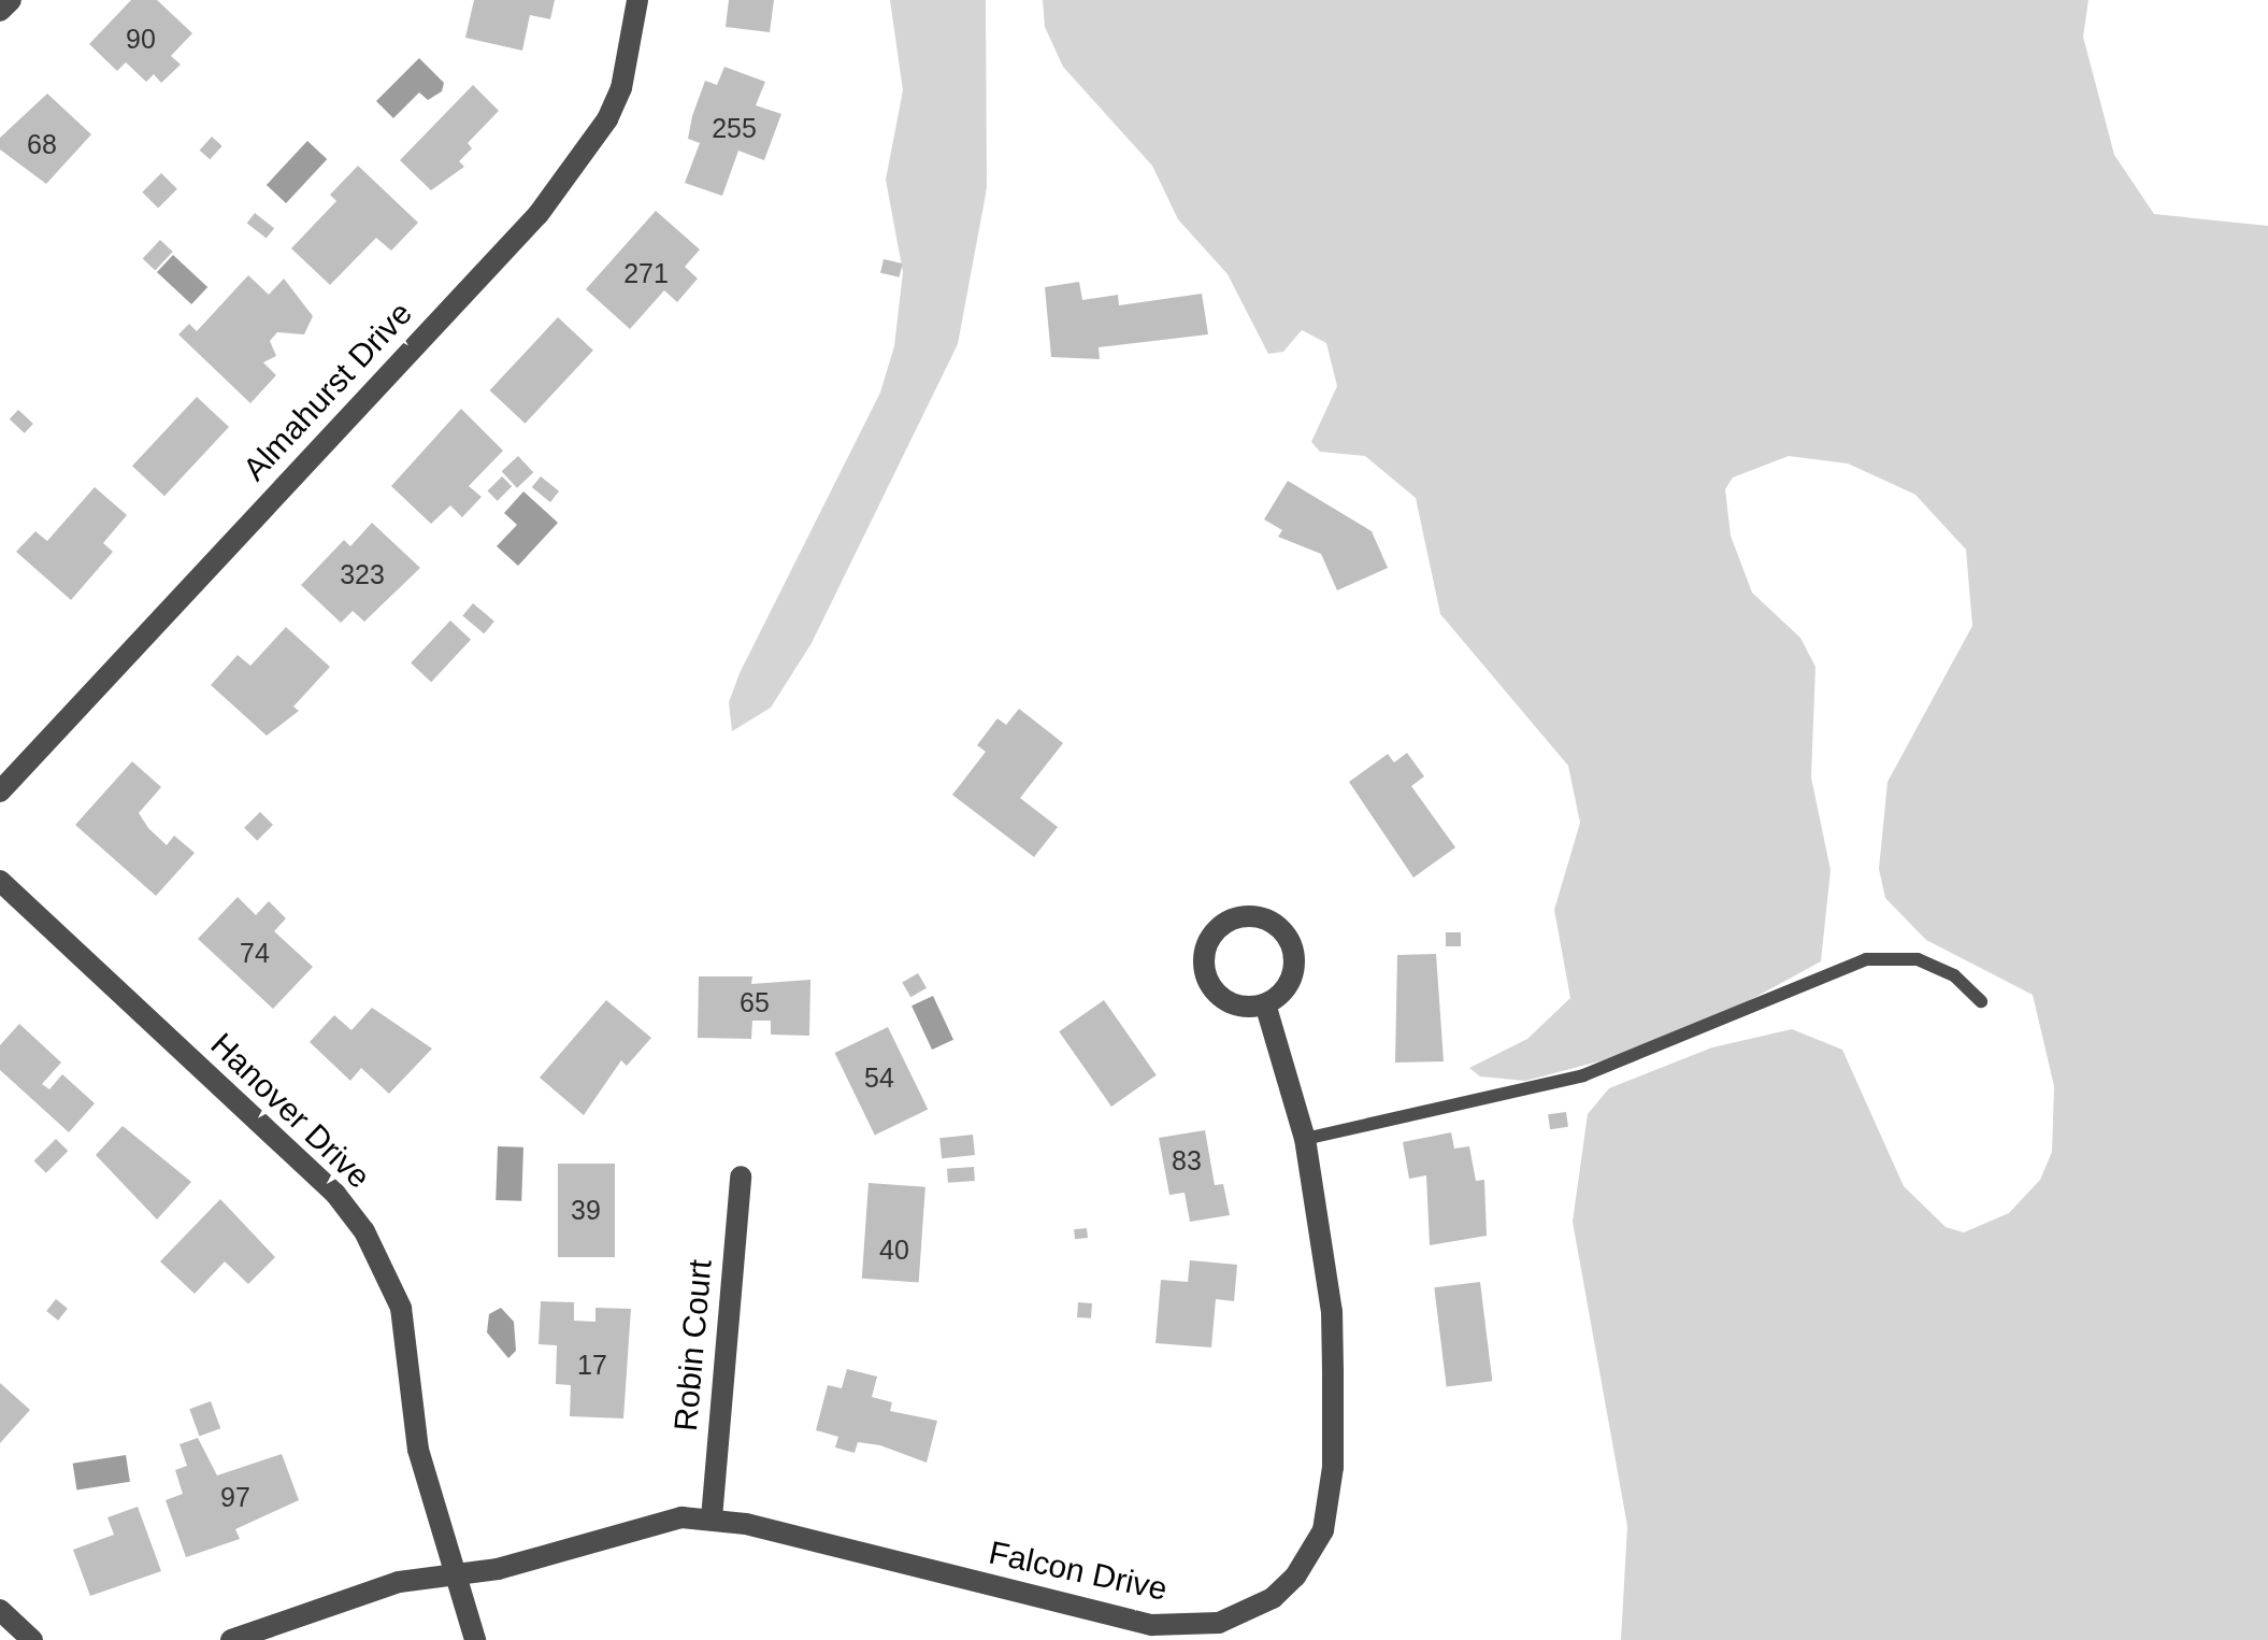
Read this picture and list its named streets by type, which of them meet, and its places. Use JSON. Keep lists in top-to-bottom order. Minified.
{"streets":{"street":["Almahurst Drive","Hanover Drive","Robin Court","Falcon Drive"]},"crossings":[["Hanover Drive","Falcon Drive"],["Robin Court","Falcon Drive"]],"house_numbers":["90","255","68","271","323","74","65","54","83","39","40","17","97"]}
